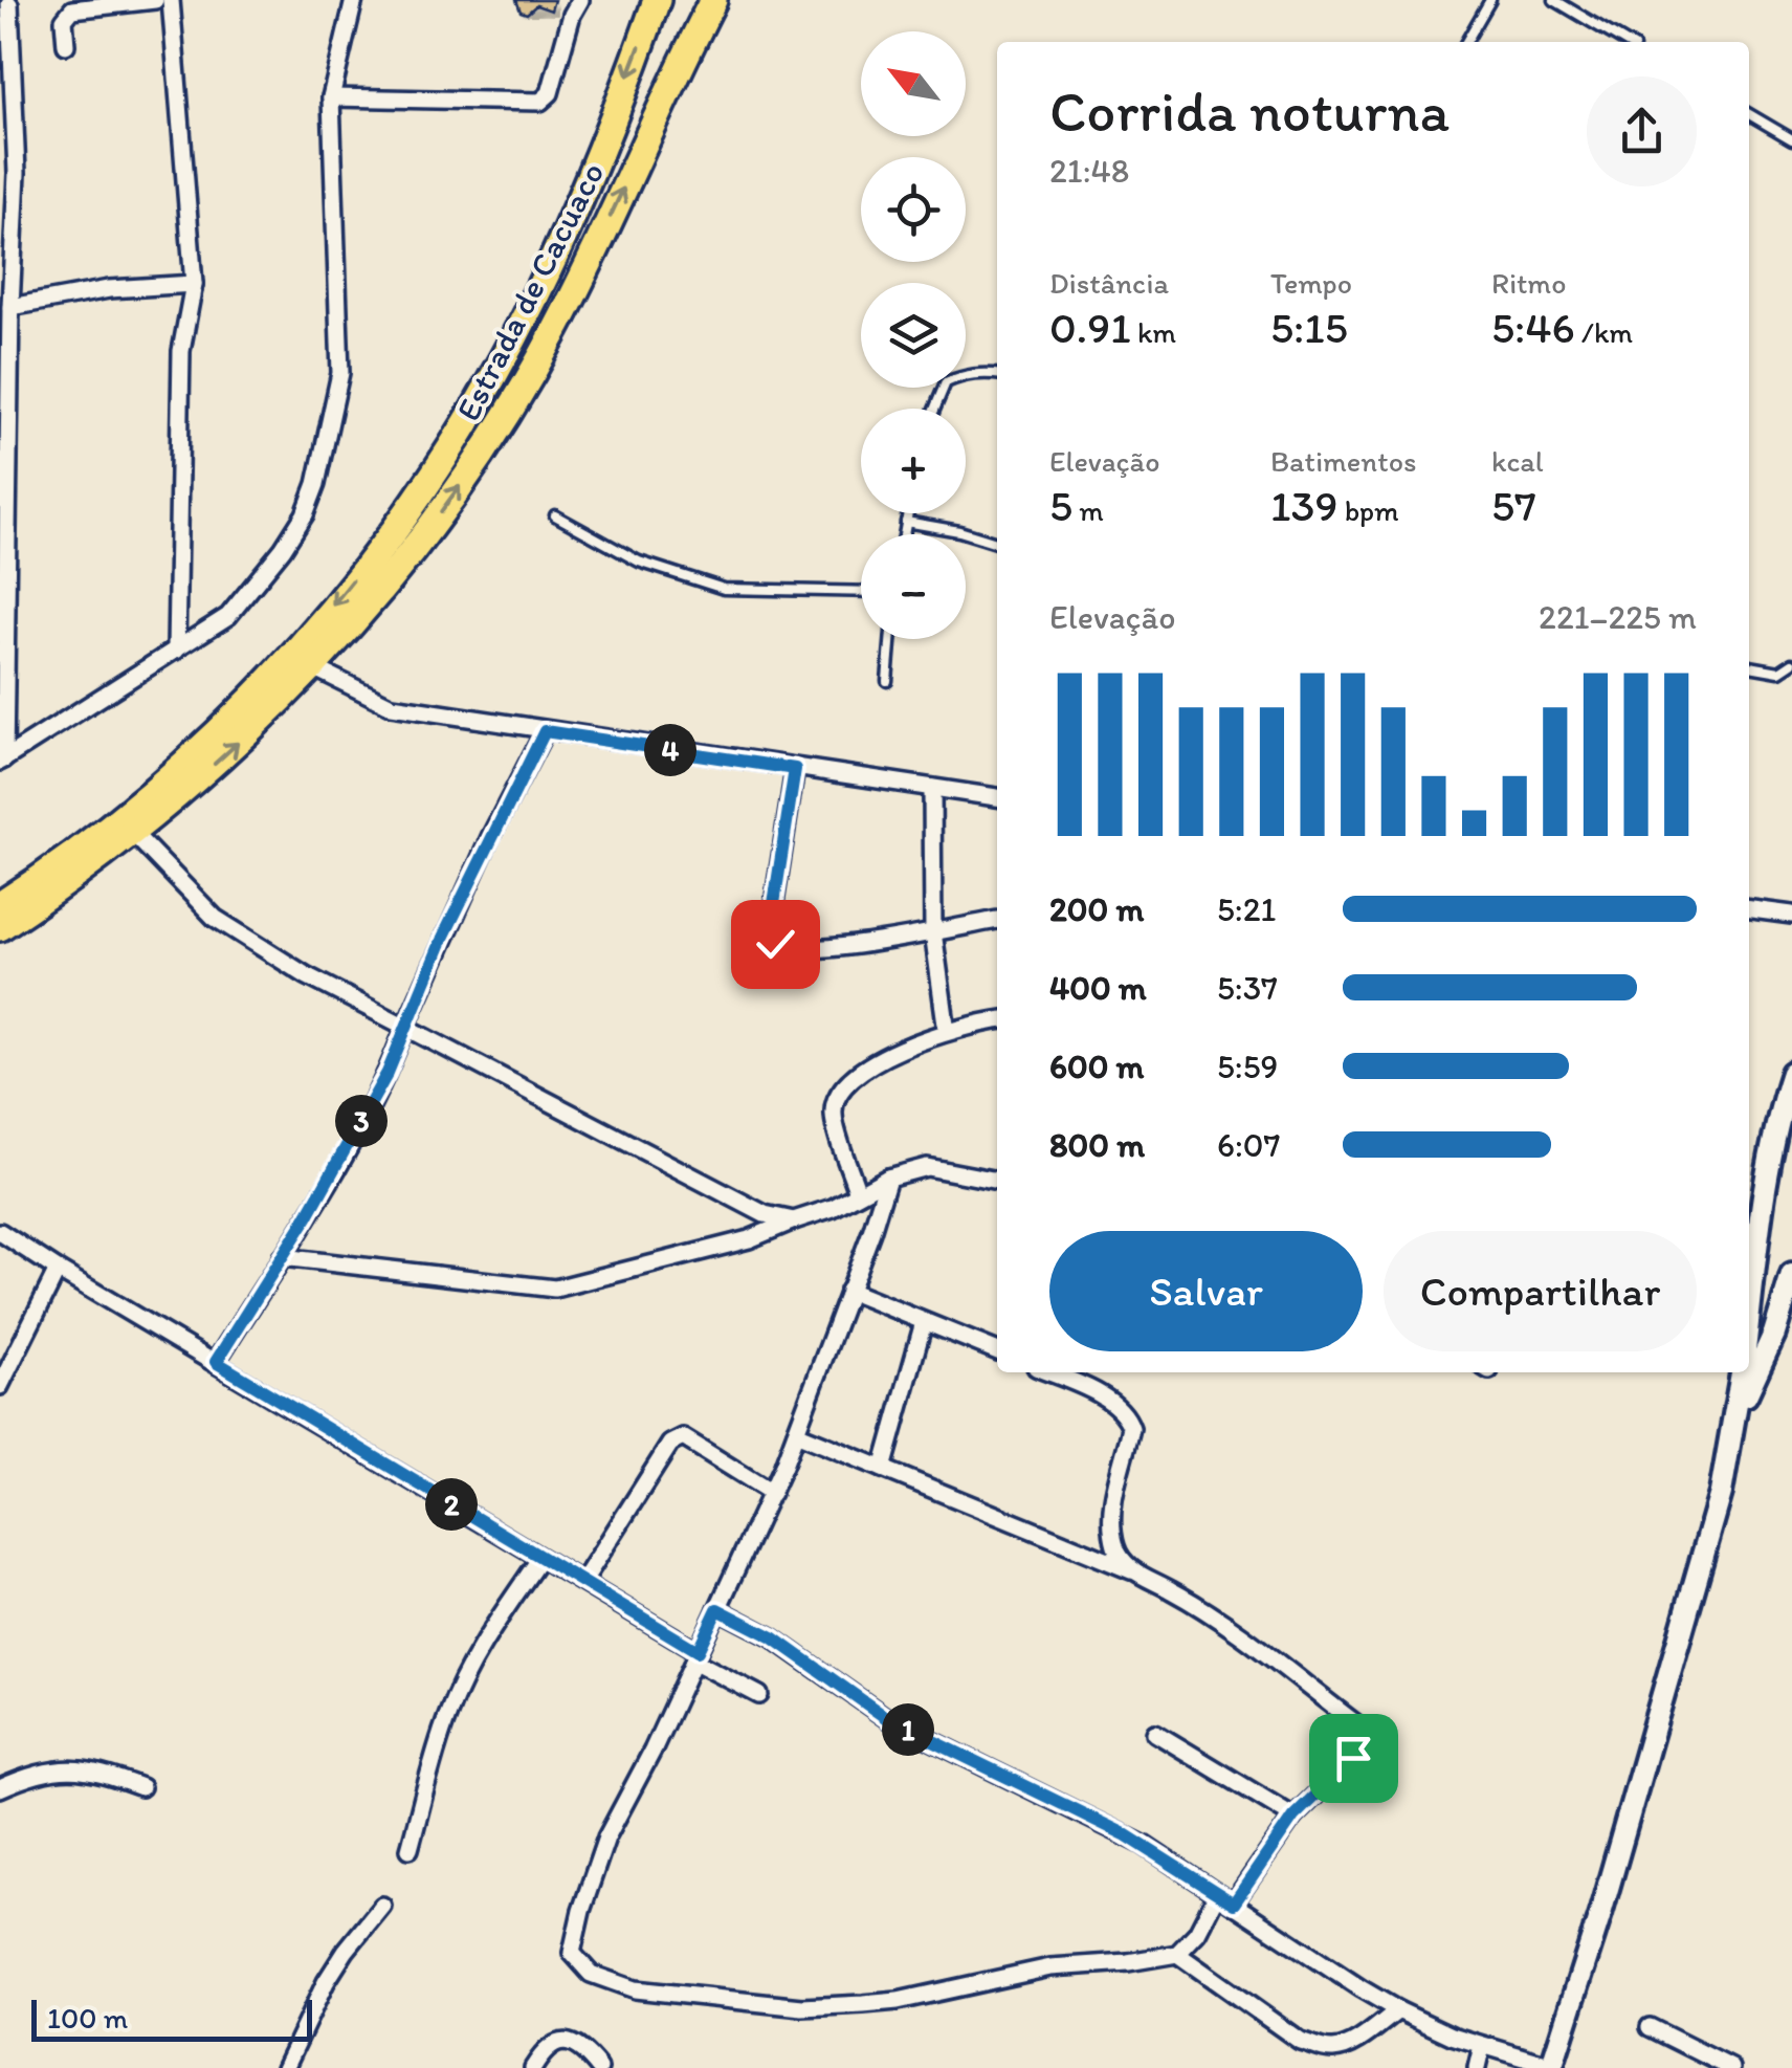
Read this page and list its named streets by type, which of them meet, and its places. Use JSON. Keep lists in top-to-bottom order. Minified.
{"streets":{"main road":["Estrada de Cacuaco"]},"scale_bar":"100 m","north":"top left","page":{"map_buttons":["+","−"],"heading":["Corrida noturna","21:48"],"stats":[["Distância","0.91 km"],["Tempo","5:15"],["Ritmo","5:46 /km"],["Elevação","5 m"],["Batimentos","139 bpm"],["kcal","57"]],"chart":["Elevação","221–225 m"],"pins":["4","3","2","1"],"list":[{"name":"200 m","note":"5:21"},{"name":"400 m","note":"5:37"},{"name":"600 m","note":"5:59"},{"name":"800 m","note":"6:07"}],"buttons":["Salvar","Compartilhar"],"scale":"100 m"}}
